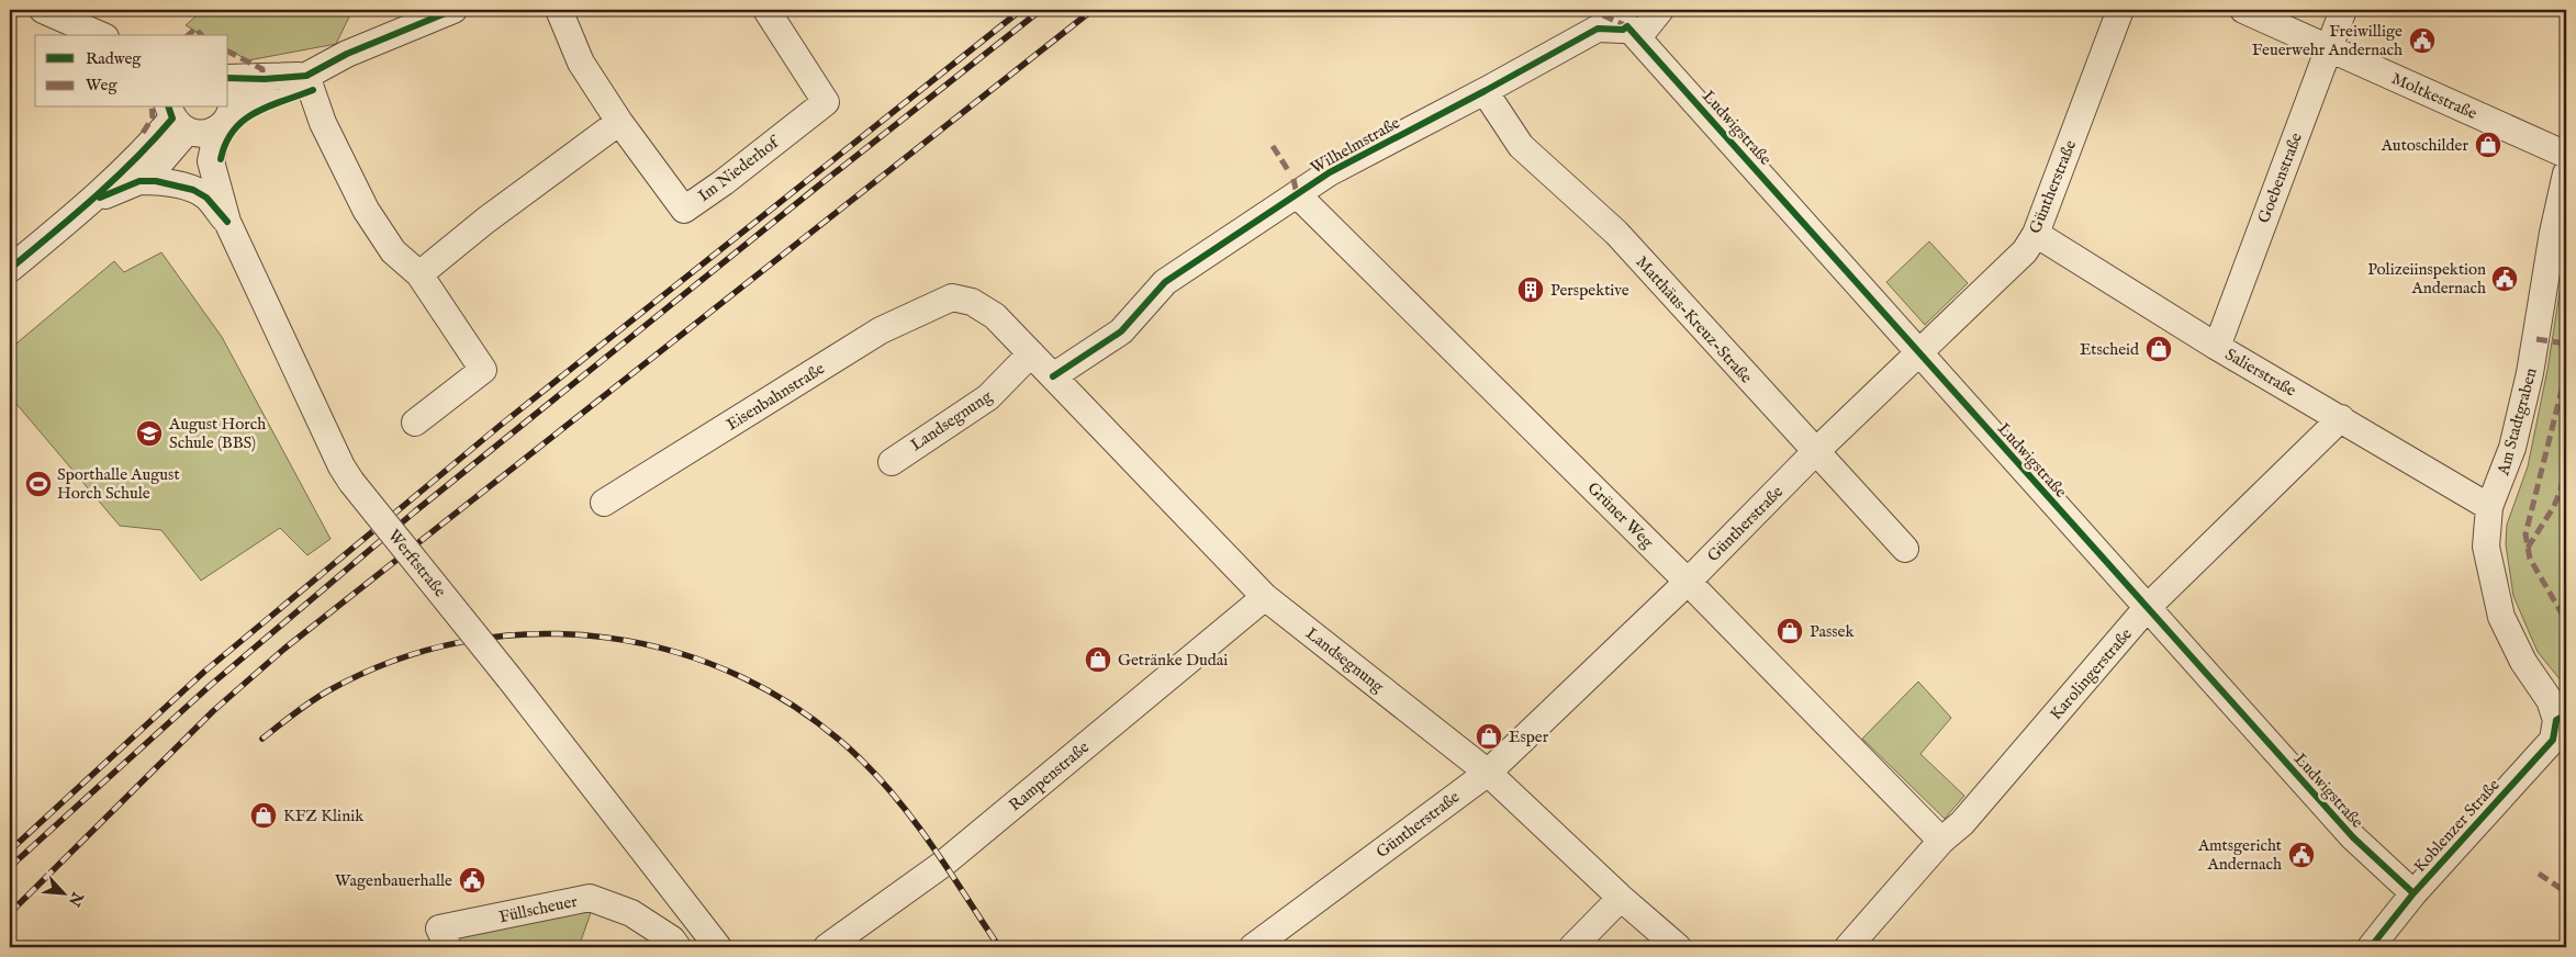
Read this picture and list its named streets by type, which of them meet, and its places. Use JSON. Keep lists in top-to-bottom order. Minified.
{"streets":{"street":["Moltkestraße","Ludwigstraße","Wilhelmstraße","Im Niederhof","Goebenstraße","Güntherstraße","Matthäus-Kreuz-Straße","Salierstraße","Eisenbahnstraße","Landsegnung","Am Stadtgraben","Grüner Weg","Werftstraße","Karolingerstraße","Rampenstraße","Koblenzer Straße","Füllscheuer"]},"crossings":[["Moltkestraße","Goebenstraße"],["Ludwigstraße","Wilhelmstraße"],["Ludwigstraße","Güntherstraße"],["Ludwigstraße","Karolingerstraße"],["Ludwigstraße","Koblenzer Straße"],["Wilhelmstraße","Matthäus-Kreuz-Straße"],["Wilhelmstraße","Landsegnung"],["Wilhelmstraße","Grüner Weg"],["Goebenstraße","Salierstraße"],["Güntherstraße","Matthäus-Kreuz-Straße"],["Güntherstraße","Salierstraße"],["Güntherstraße","Landsegnung"],["Güntherstraße","Grüner Weg"],["Salierstraße","Am Stadtgraben"],["Salierstraße","Karolingerstraße"],["Eisenbahnstraße","Landsegnung"],["Landsegnung","Rampenstraße"],["Am Stadtgraben","Koblenzer Straße"],["Grüner Weg","Karolingerstraße"]],"places":{"public building":["Freiwillige Feuerwehr Andernach","Polizeiinspektion Andernach","Amtsgericht Andernach","Wagenbauerhalle"],"shop":["Autoschilder","Etscheid","Passek","Getränke Dudai","Esper","KFZ Klinik"],"building":["Perspektive"],"school or university":["August Horch Schule (BBS)"],"sports":["Sporthalle August Horch Schule"]},"legend":["Radweg","Weg"],"north":"bottom right"}
